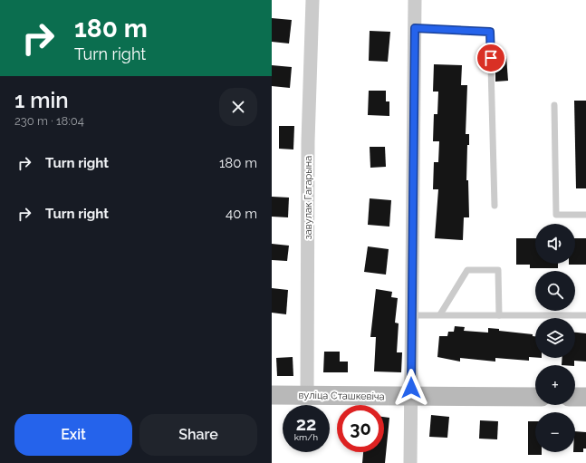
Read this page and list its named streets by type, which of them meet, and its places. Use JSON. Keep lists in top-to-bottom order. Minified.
{"streets":{"main road":["вуліца Сташкевіча"],"street":["завулак Гагарына"]},"crossings":[["завулак Гагарына","вуліца Сташкевіча"]],"page":{"turn":["180 m","Turn right"],"heading":["1 min","230 m · 18:04"],"list":[{"name":"Turn right","value":"180 m"},{"name":"Turn right","value":"40 m"}],"map_buttons":["+","−"],"speed":"22 km/h","limit":"30","buttons":["Exit","Share"]}}
